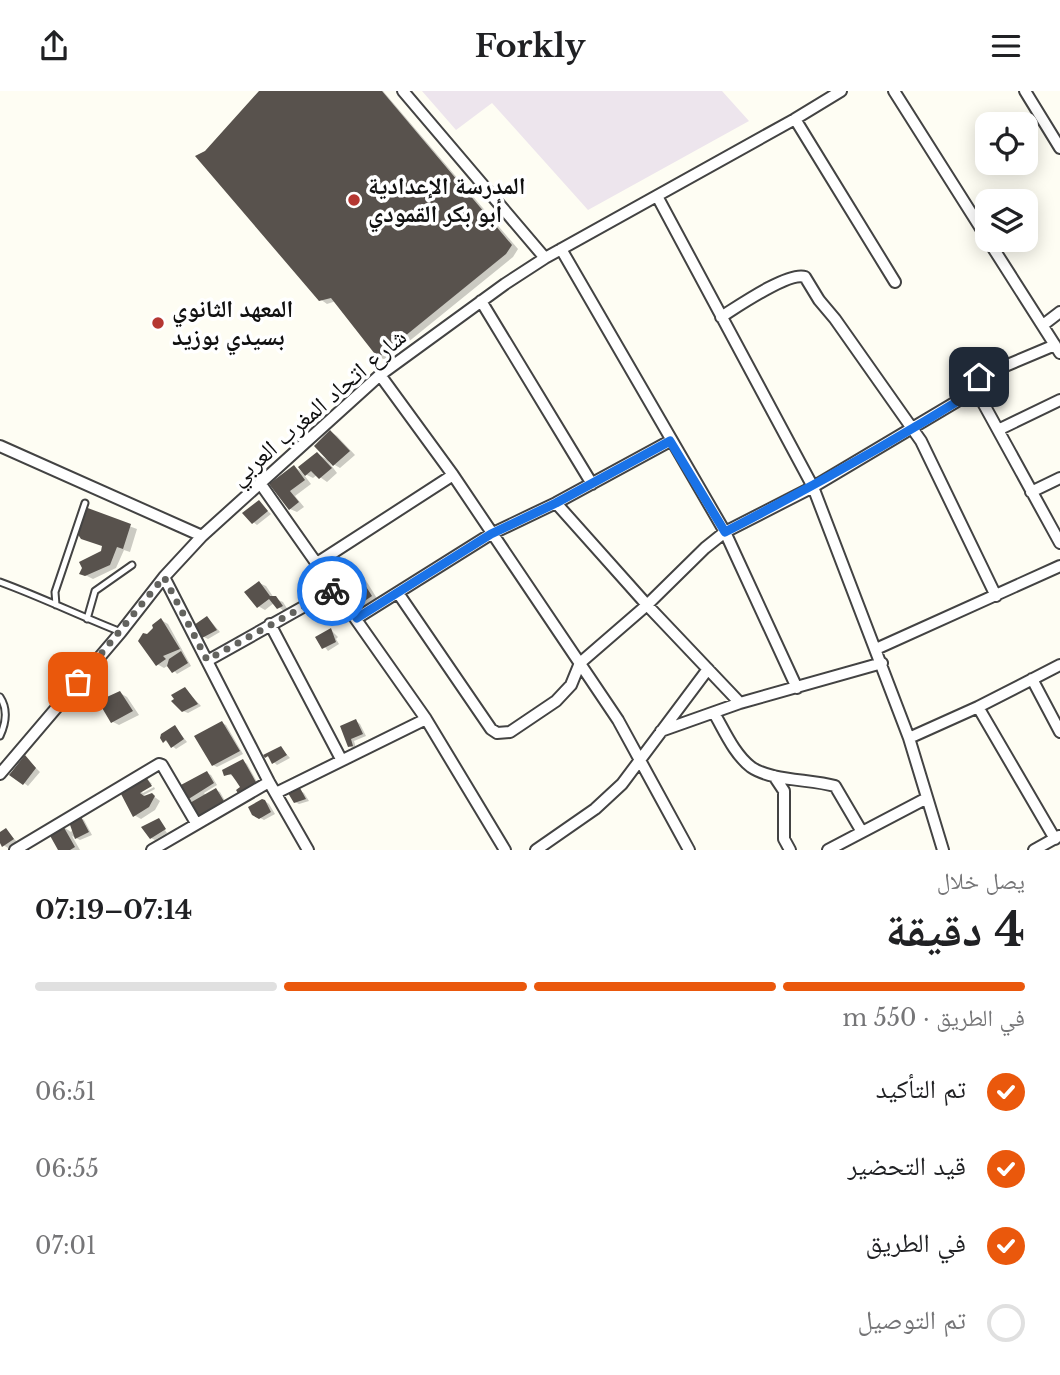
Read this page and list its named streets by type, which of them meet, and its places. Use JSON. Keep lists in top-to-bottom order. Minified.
{"streets":{"street":["شارع اتحاد المغرب العربي"]},"places":["المدرسة الإعدادية أبو بكر القمودي","المعهد الثانوي بسيدي بوزيد"],"page":{"header":"Forkly","heading":["4 دقيقة","يصل خلال","07:14–07:19"],"bar":"في الطريق · 550 m","list":[["تم التأكيد","06:51"],["قيد التحضير","06:55"],["في الطريق","07:01"],"تم التوصيل"]}}
